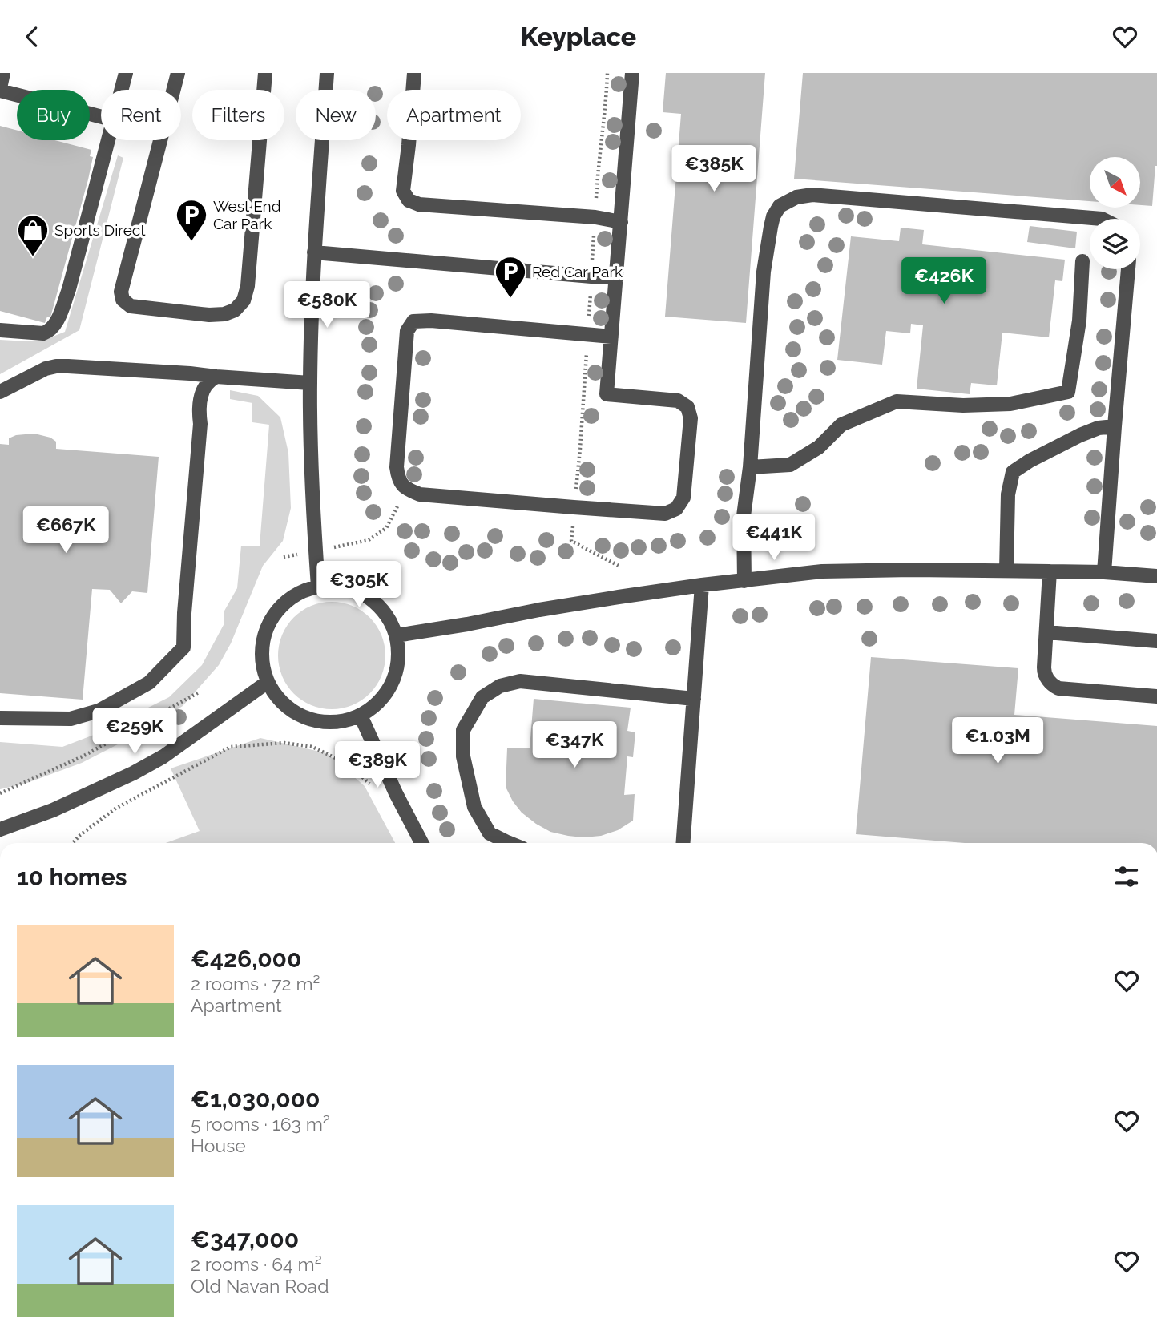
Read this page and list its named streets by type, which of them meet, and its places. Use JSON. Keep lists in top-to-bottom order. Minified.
{"places":{"parking":["West End Car Park","Red Car Park"],"shop":["Sports Direct"]},"north":"bottom right","page":{"header":"Keyplace","chip":["Buy","Rent","Filters","New","Apartment"],"price":["€385K","€426K","€580K","€667K","€441K","€305K","€259K","€1.03M","€347K","€389K"],"heading":"10 homes","list":[{"name":"€426,000","note":"2 rooms · 72 m² · Apartment"},{"name":"€1,030,000","note":"5 rooms · 163 m² · House"},{"name":"€347,000","note":"2 rooms · 64 m² · Old Navan Road"}]}}
